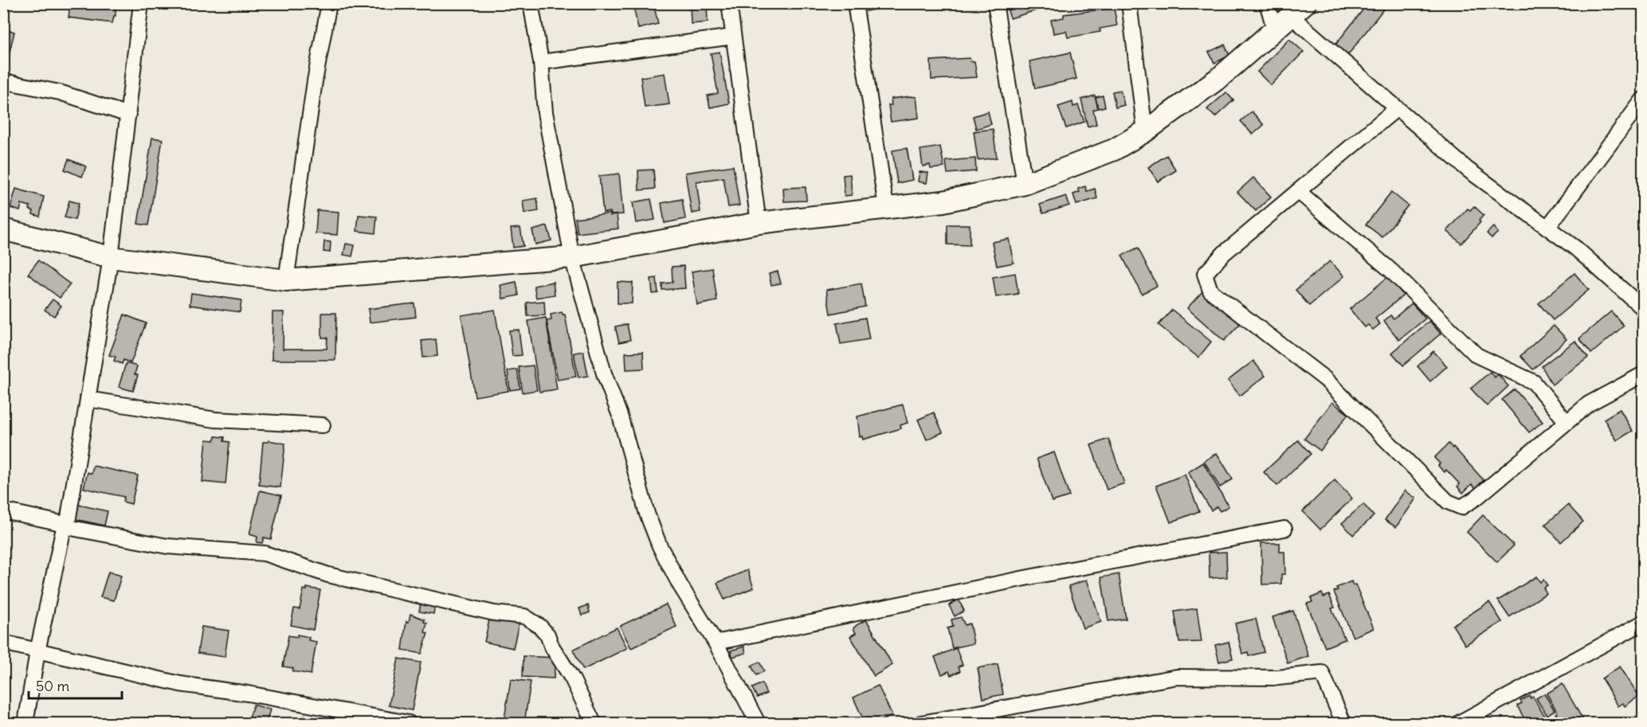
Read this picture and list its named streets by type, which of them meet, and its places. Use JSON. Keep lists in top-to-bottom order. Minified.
{"scale_bar":"50 m"}
